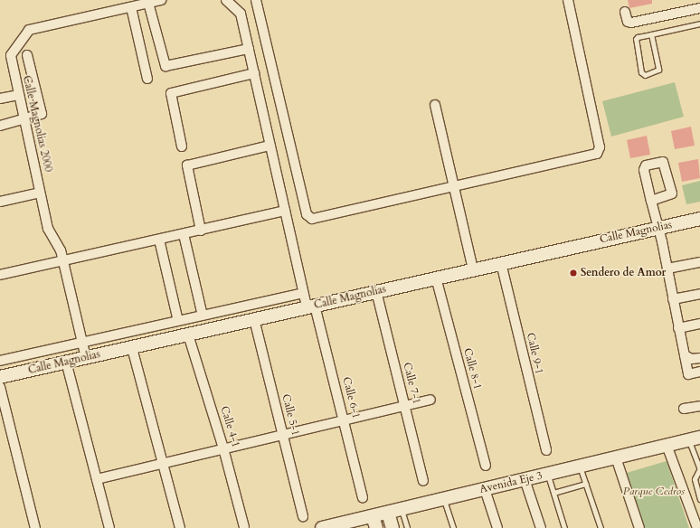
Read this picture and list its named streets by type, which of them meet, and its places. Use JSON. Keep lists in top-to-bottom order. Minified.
{"streets":{"main road":["Calle Magnolias","Avenida Eje 3"],"street":["Calle Magnolias 2000","Calle 9-1","Calle 8-1","Calle 7-1","Calle 6-1","Calle 5-1","Calle 4-1"]},"crossings":[["Calle Magnolias 2000","Calle Magnolias"],["Calle Magnolias","Calle 9-1"],["Calle Magnolias","Calle 8-1"],["Calle Magnolias","Calle 7-1"],["Calle Magnolias","Calle 6-1"],["Calle Magnolias","Calle 5-1"],["Calle Magnolias","Calle 4-1"]],"parks":["Parque Cedros"],"places":["Sendero de Amor"]}
